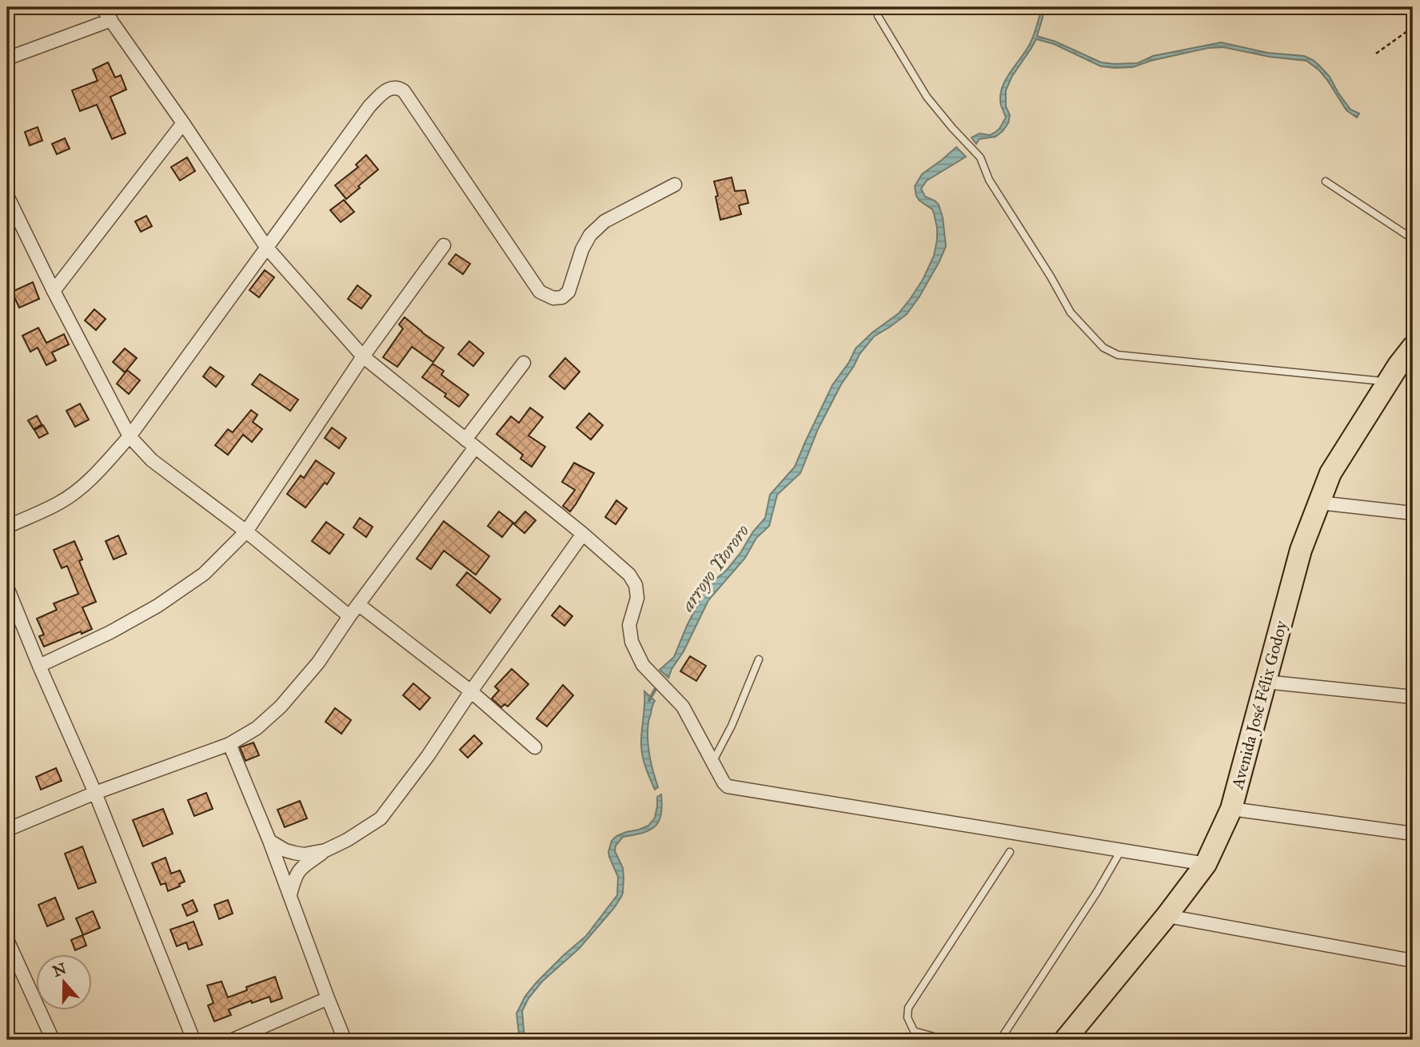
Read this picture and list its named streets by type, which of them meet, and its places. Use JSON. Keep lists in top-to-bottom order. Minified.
{"streets":{"main road":["Avenida José Félix Godoy"]},"water":["arroyo Ytororo"],"north":"top"}
